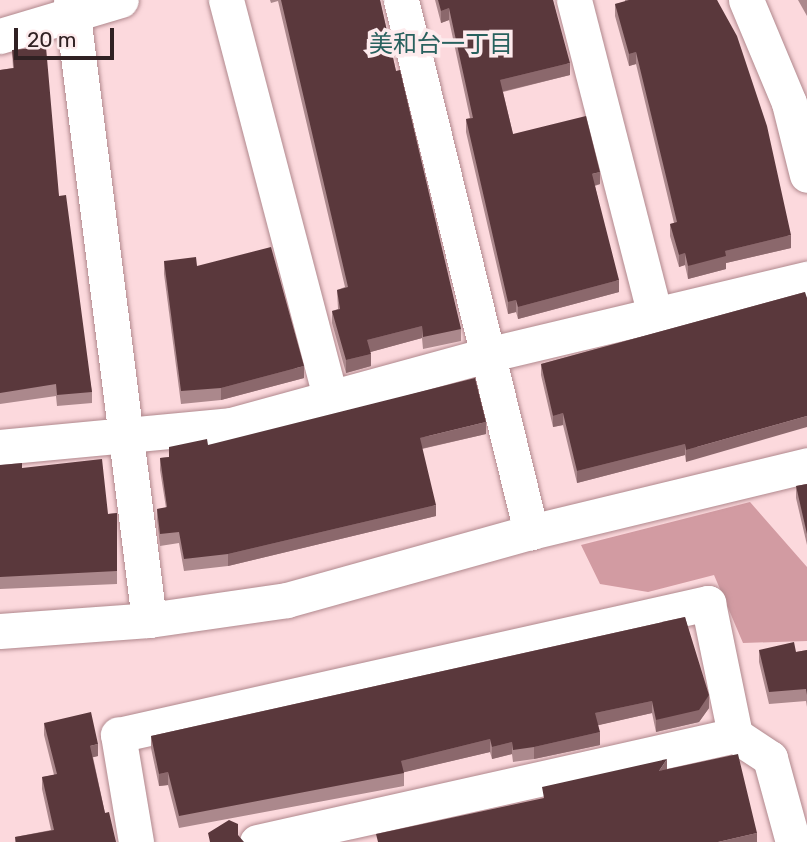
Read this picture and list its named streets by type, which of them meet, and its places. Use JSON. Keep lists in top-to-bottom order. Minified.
{"districts":["美和台一丁目"],"scale_bar":"20 m"}
